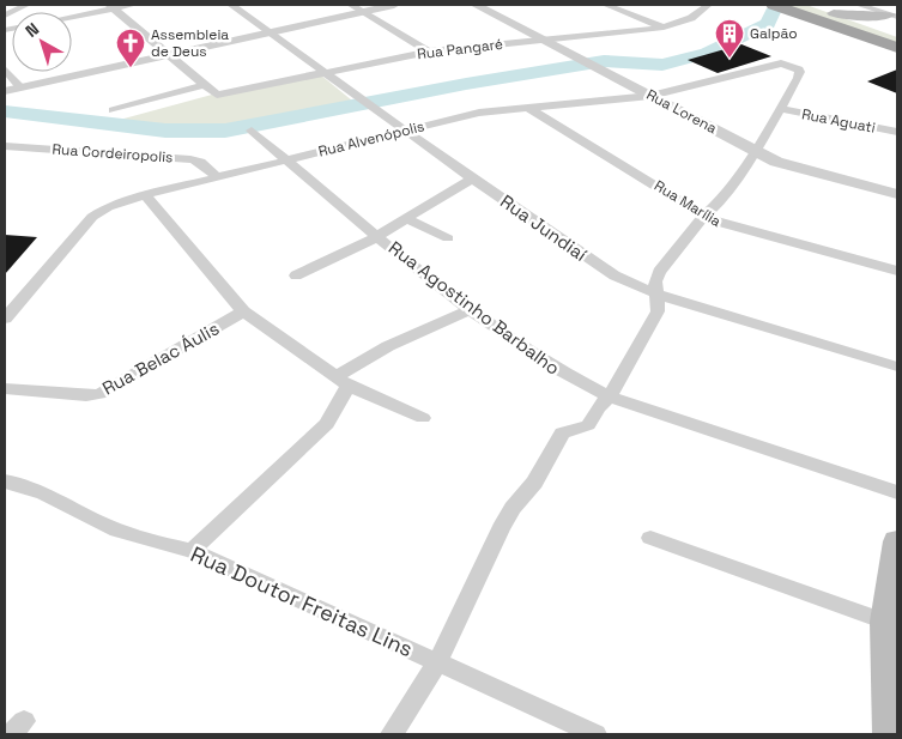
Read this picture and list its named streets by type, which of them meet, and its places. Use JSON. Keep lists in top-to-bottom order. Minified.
{"streets":{"street":["Rua Pangaré","Rua Lorena","Rua Aguati","Rua Alvenópolis","Rua Cordeiropolis","Rua Marília","Rua Jundiaí","Rua Agostinho Barbalho","Rua Belac Áulis","Rua Doutor Freitas Lins"]},"crossings":[["Rua Pangaré","Rua Lorena"],["Rua Pangaré","Rua Jundiaí"],["Rua Lorena","Rua Alvenópolis"],["Rua Alvenópolis","Rua Cordeiropolis"],["Rua Alvenópolis","Rua Marília"],["Rua Alvenópolis","Rua Jundiaí"],["Rua Alvenópolis","Rua Agostinho Barbalho"]],"places":{"building":["Galpão"],"church":["Assembleia de Deus"]},"north":"top left"}
